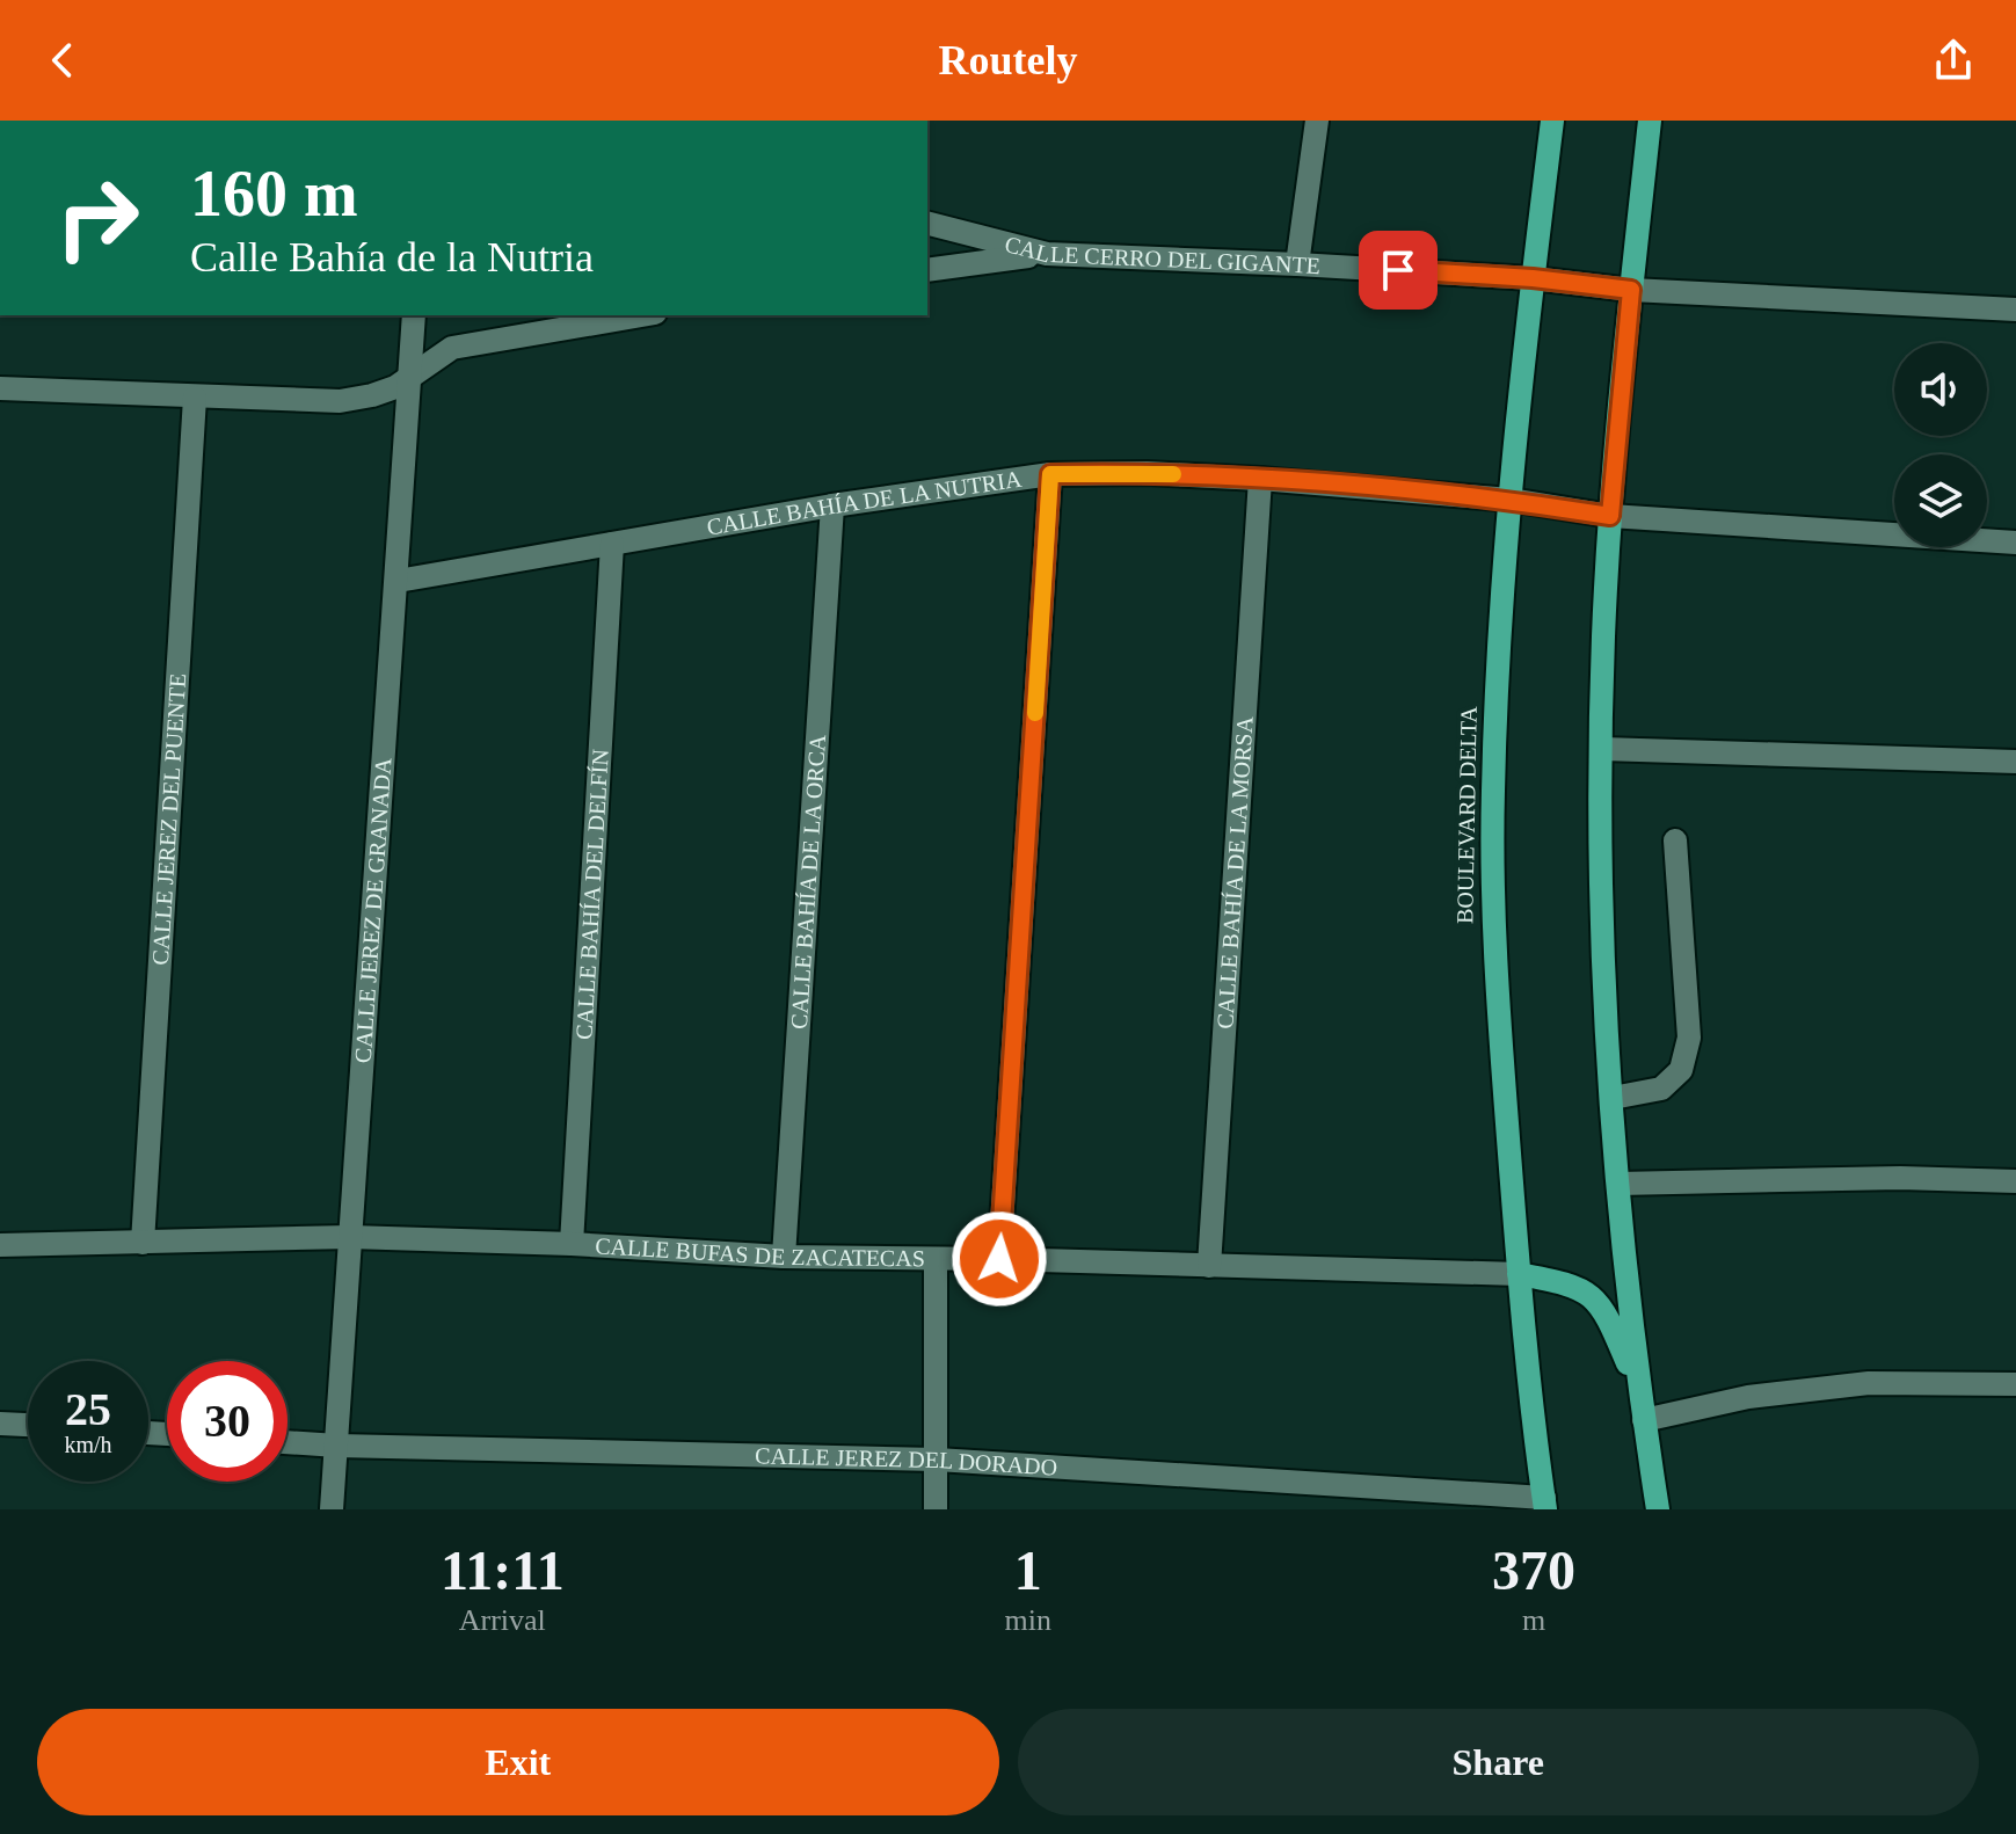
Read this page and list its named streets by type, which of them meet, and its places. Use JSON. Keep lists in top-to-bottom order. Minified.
{"streets":{"main road":["BOULEVARD DELTA"],"street":["CALLE CERRO DEL GIGANTE","CALLE BAHÍA DE LA NUTRIA","CALLE JEREZ DEL PUENTE","CALLE BAHÍA DE LA MORSA","CALLE BAHÍA DE LA ORCA","CALLE BAHÍA DEL DELFÍN","CALLE JEREZ DE GRANADA","CALLE BUFAS DE ZACATECAS","CALLE JEREZ DEL DORADO"]},"crossings":[["CALLE CERRO DEL GIGANTE","BOULEVARD DELTA"],["CALLE BAHÍA DE LA NUTRIA","BOULEVARD DELTA"],["CALLE BAHÍA DE LA NUTRIA","CALLE BAHÍA DE LA MORSA"],["CALLE BAHÍA DE LA NUTRIA","CALLE BAHÍA DE LA ORCA"],["CALLE BAHÍA DE LA NUTRIA","CALLE BAHÍA DEL DELFÍN"],["CALLE BAHÍA DE LA NUTRIA","CALLE JEREZ DE GRANADA"],["BOULEVARD DELTA","CALLE BUFAS DE ZACATECAS"],["BOULEVARD DELTA","CALLE JEREZ DEL DORADO"],["CALLE JEREZ DEL PUENTE","CALLE BUFAS DE ZACATECAS"],["CALLE BAHÍA DE LA MORSA","CALLE BUFAS DE ZACATECAS"],["CALLE BAHÍA DE LA ORCA","CALLE BUFAS DE ZACATECAS"],["CALLE BAHÍA DEL DELFÍN","CALLE BUFAS DE ZACATECAS"],["CALLE JEREZ DE GRANADA","CALLE BUFAS DE ZACATECAS"],["CALLE JEREZ DE GRANADA","CALLE JEREZ DEL DORADO"]],"page":{"header":"Routely","turn":["160 m","Calle Bahía de la Nutria"],"speed":"25 km/h","limit":"30","eta":["11:11","Arrival","1","min","370","m"],"buttons":["Exit","Share"]}}
